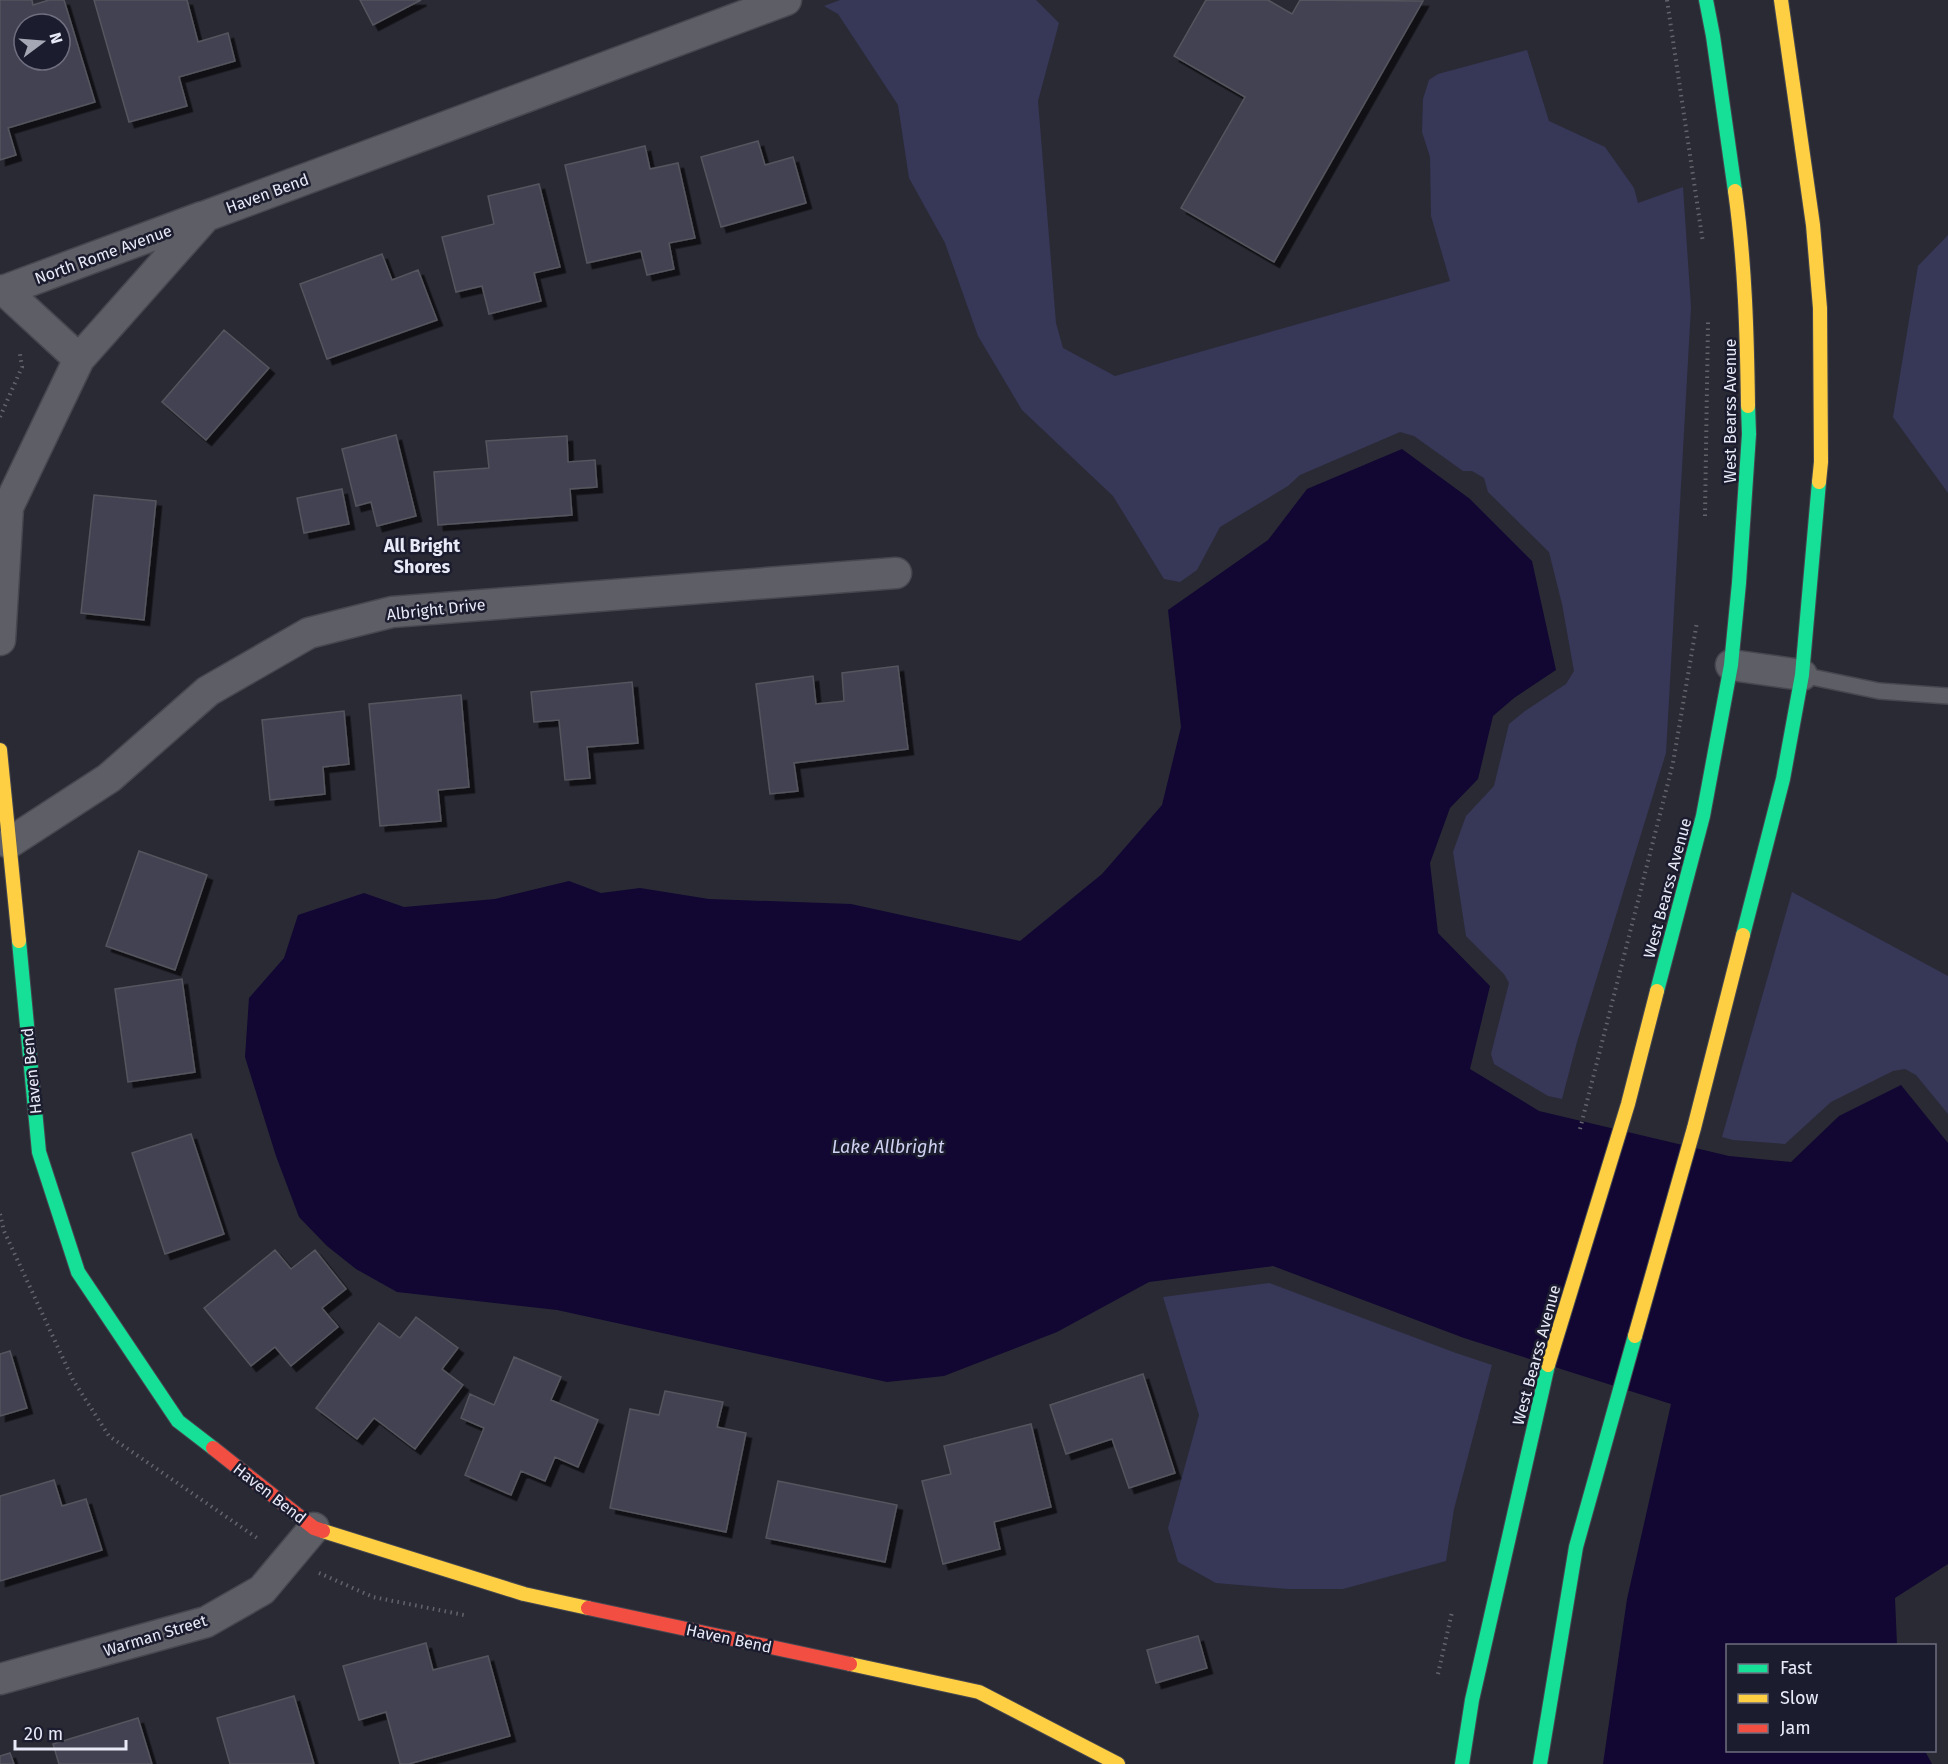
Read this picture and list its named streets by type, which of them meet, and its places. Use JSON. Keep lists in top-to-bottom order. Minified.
{"streets":{"main road":["Haven Bend","West Bearss Avenue"],"street":["North Rome Avenue","Albright Drive","Warman Street"]},"crossings":[["Haven Bend","North Rome Avenue"],["Haven Bend","Albright Drive"],["Haven Bend","Warman Street"]],"districts":["All Bright Shores"],"water":["Lake Allbright"],"legend":["Fast","Slow","Jam"],"scale_bar":"20 m","north":"right"}
